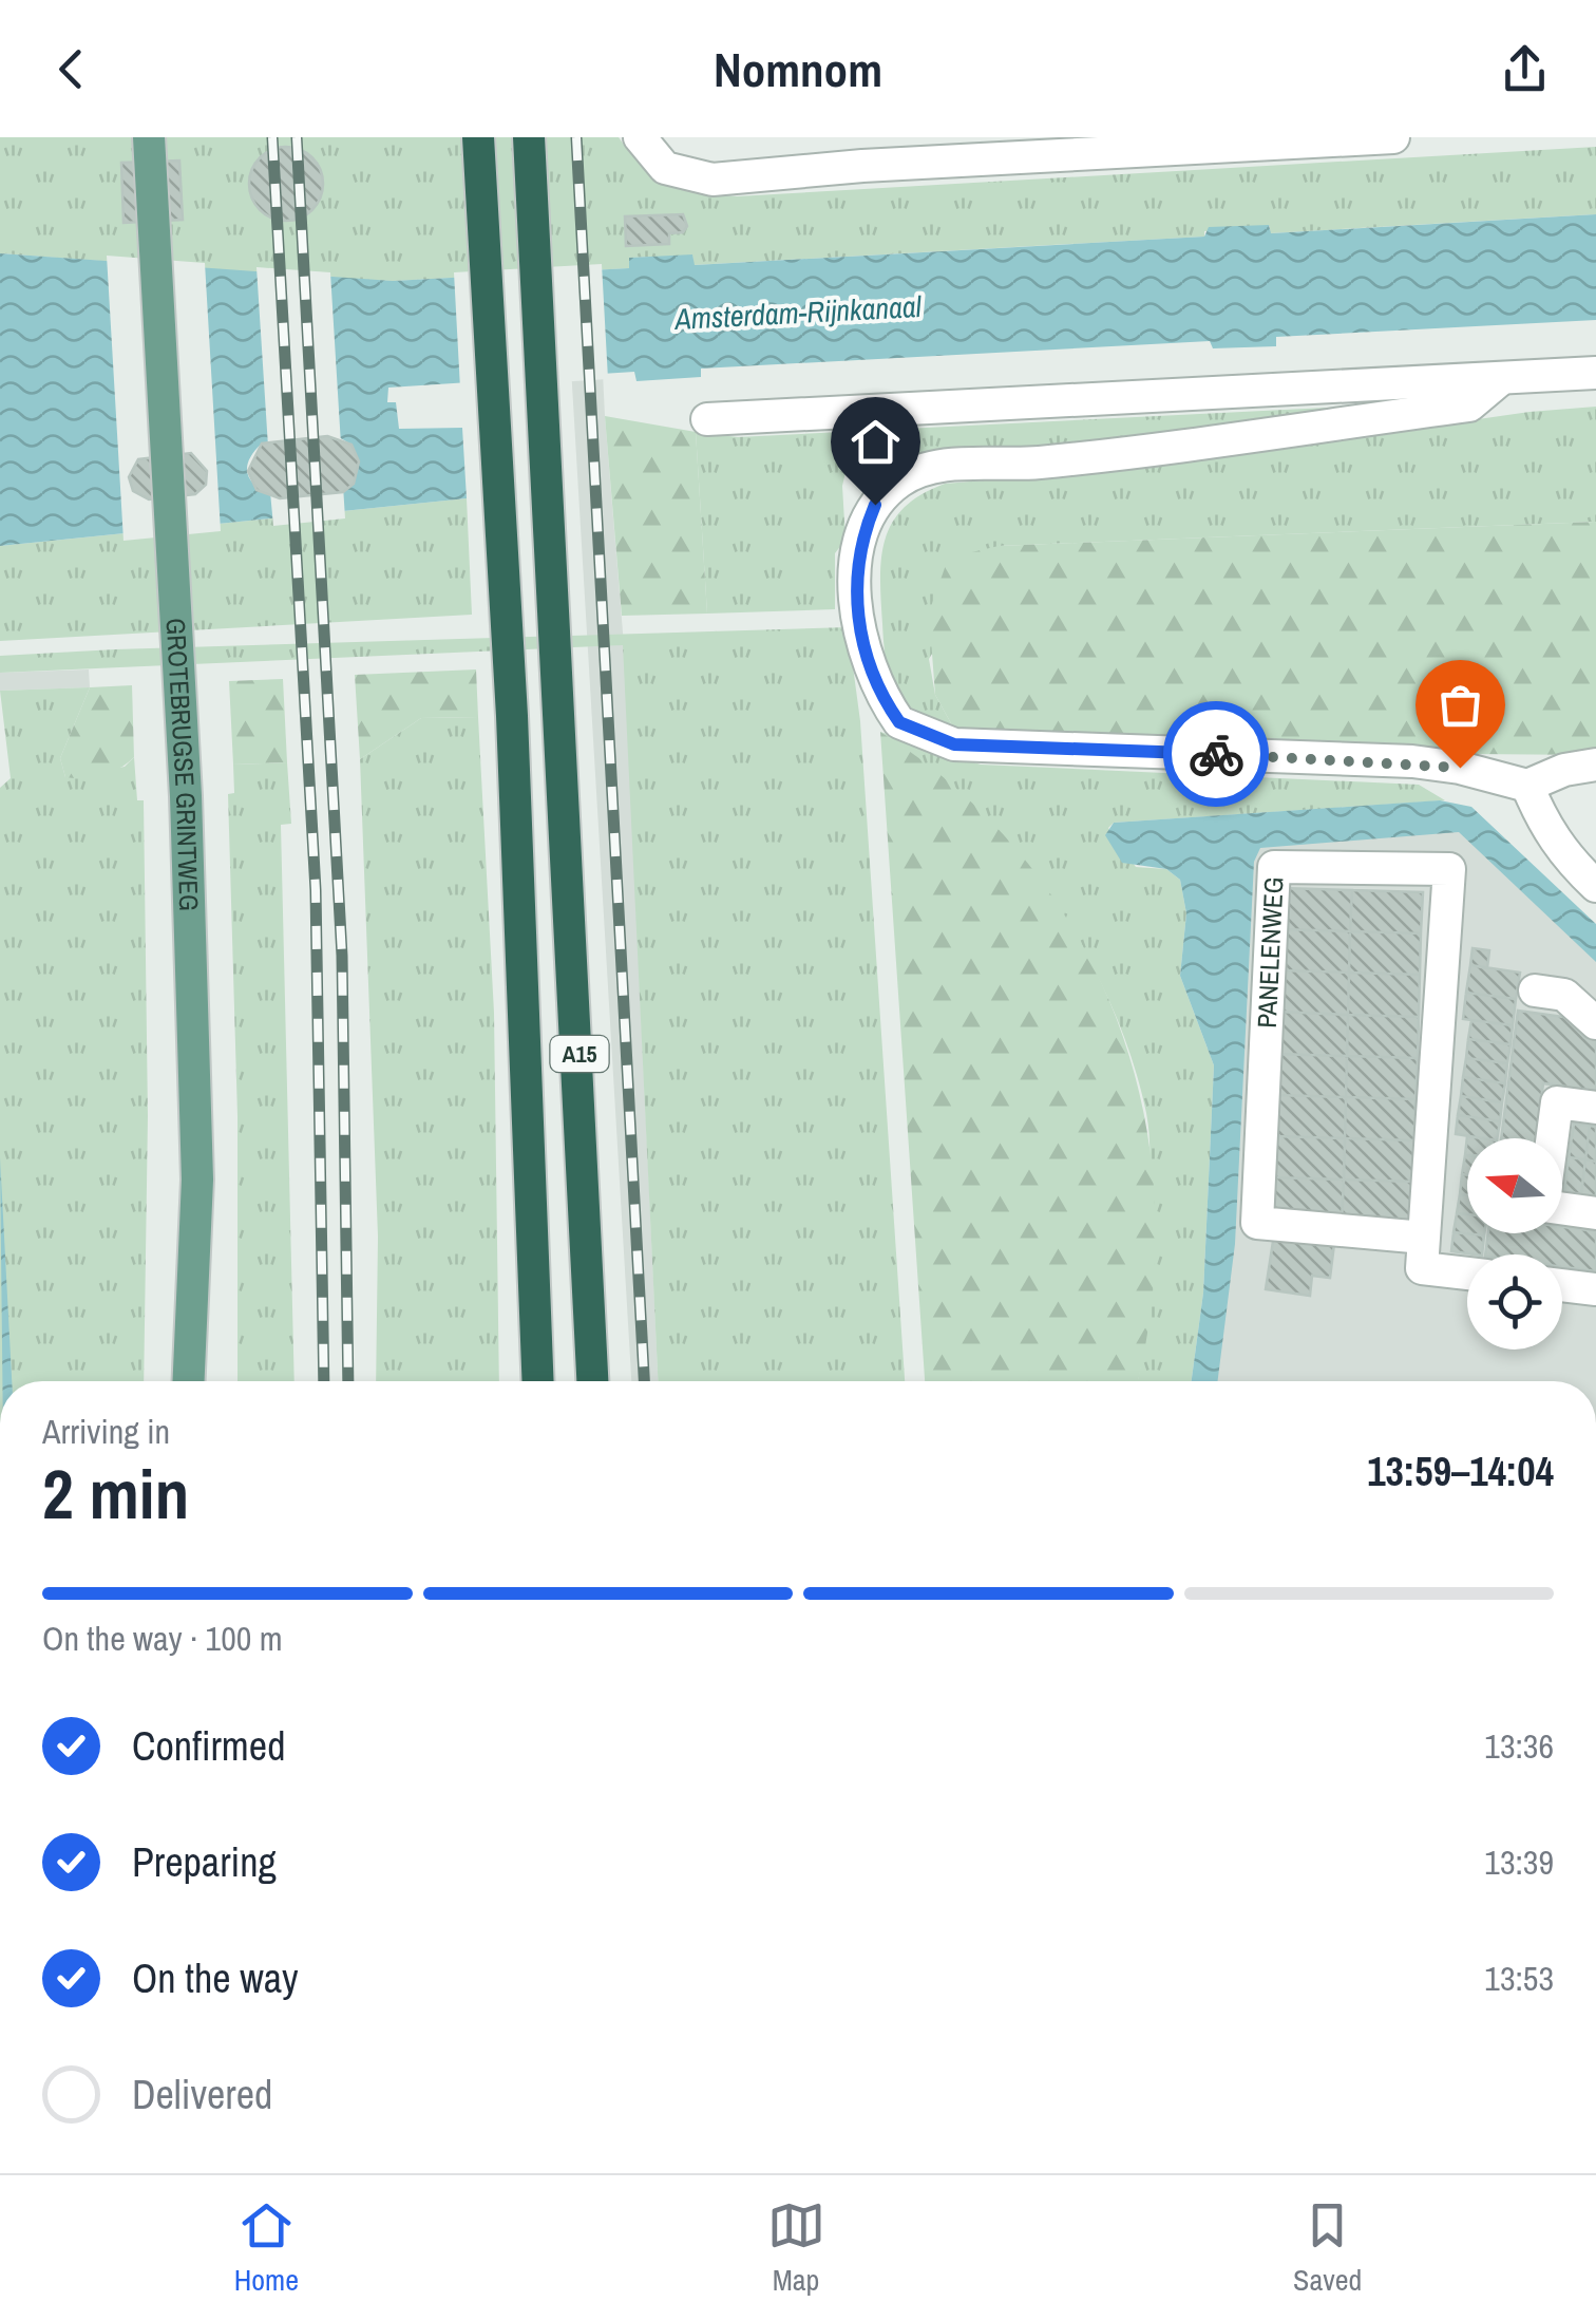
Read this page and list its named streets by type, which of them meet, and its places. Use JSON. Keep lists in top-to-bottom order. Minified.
{"streets":{"highway":["A15"],"main road":["GROTEBRUGSE GRINTWEG"],"street":["PANELENWEG"]},"water":["Amsterdam-Rijnkanaal"],"north":"left","page":{"header":"Nomnom","heading":["2 min","Arriving in","13:59–14:04"],"bar":"On the way · 100 m","list":[["Confirmed","13:36"],["Preparing","13:39"],["On the way","13:53"],"Delivered"],"tabs":["Home","Map","Saved"]}}
